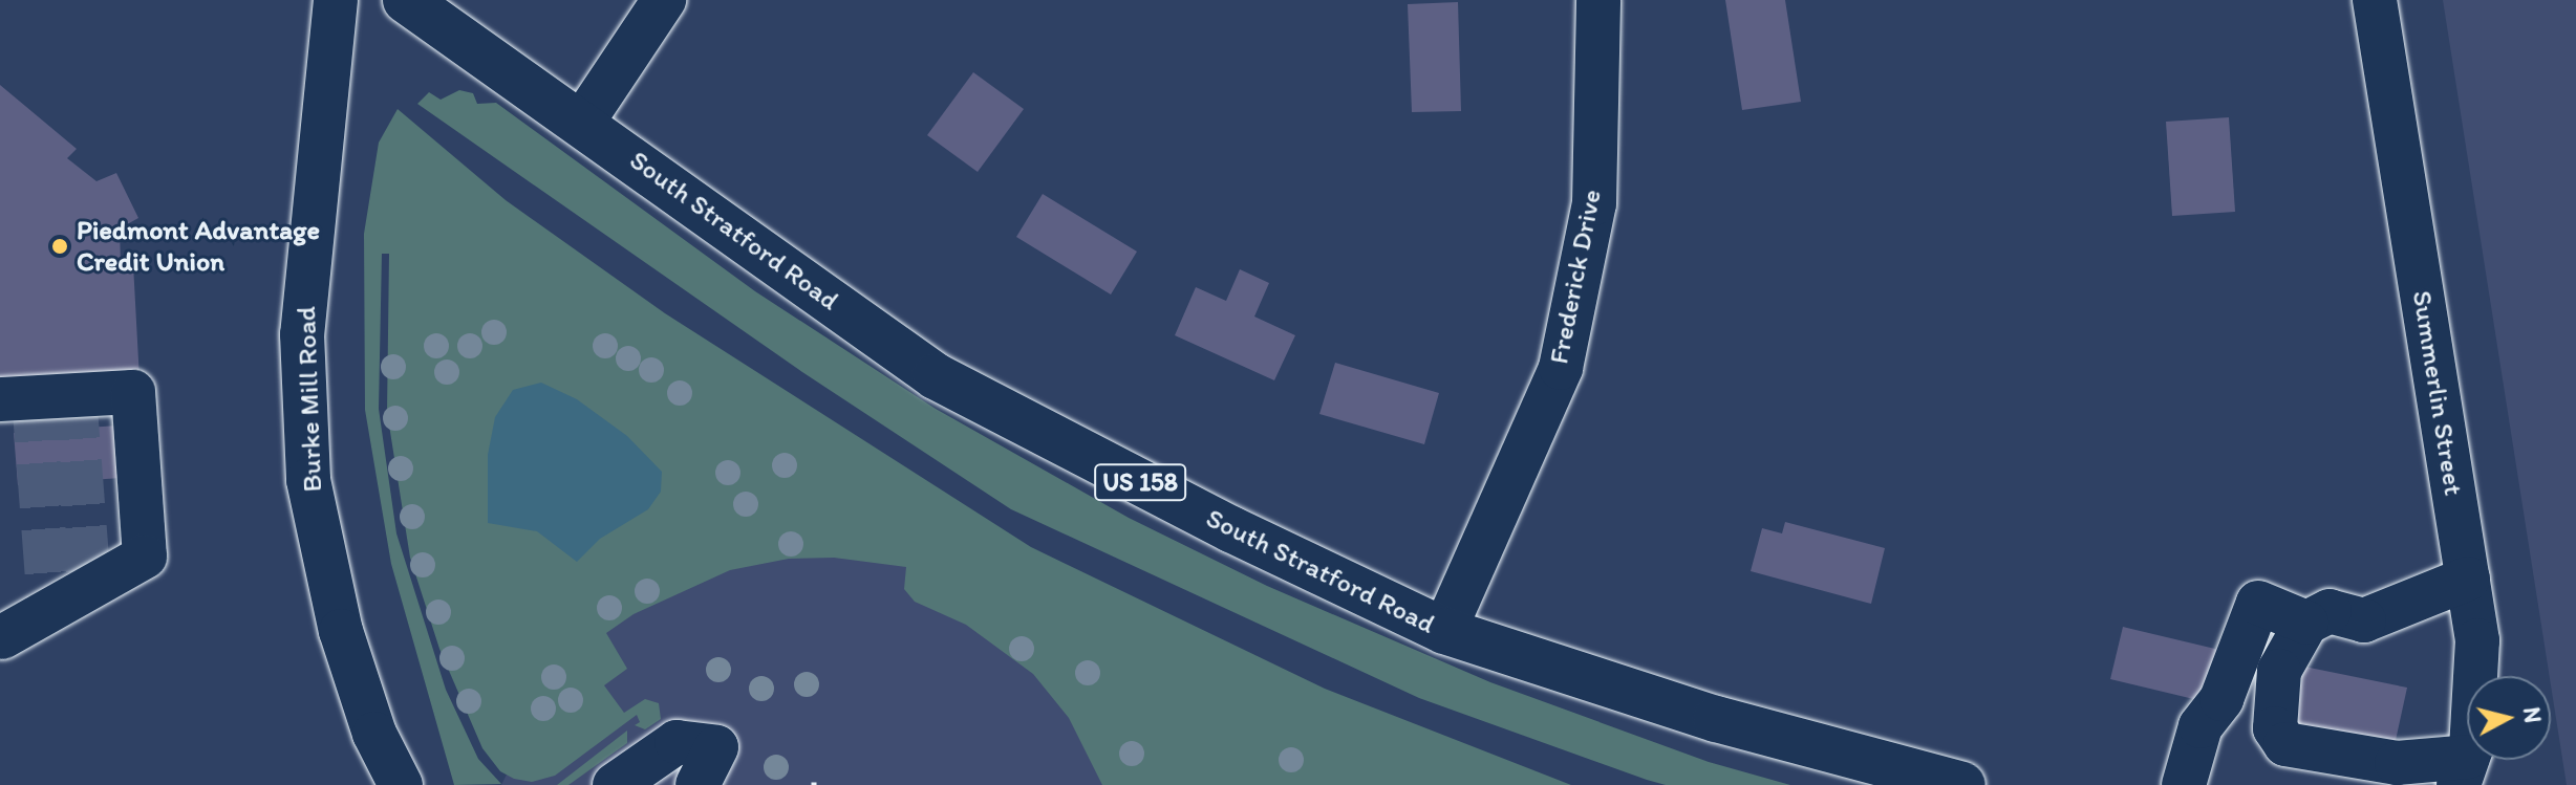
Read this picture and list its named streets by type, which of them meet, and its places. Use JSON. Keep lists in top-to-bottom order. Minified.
{"streets":{"main road":["South Stratford Road","US 158"],"street":["Frederick Drive","Summerlin Street","Burke Mill Road"]},"crossings":[["South Stratford Road","Frederick Drive"]],"places":["Piedmont Advantage Credit Union"],"north":"right"}
